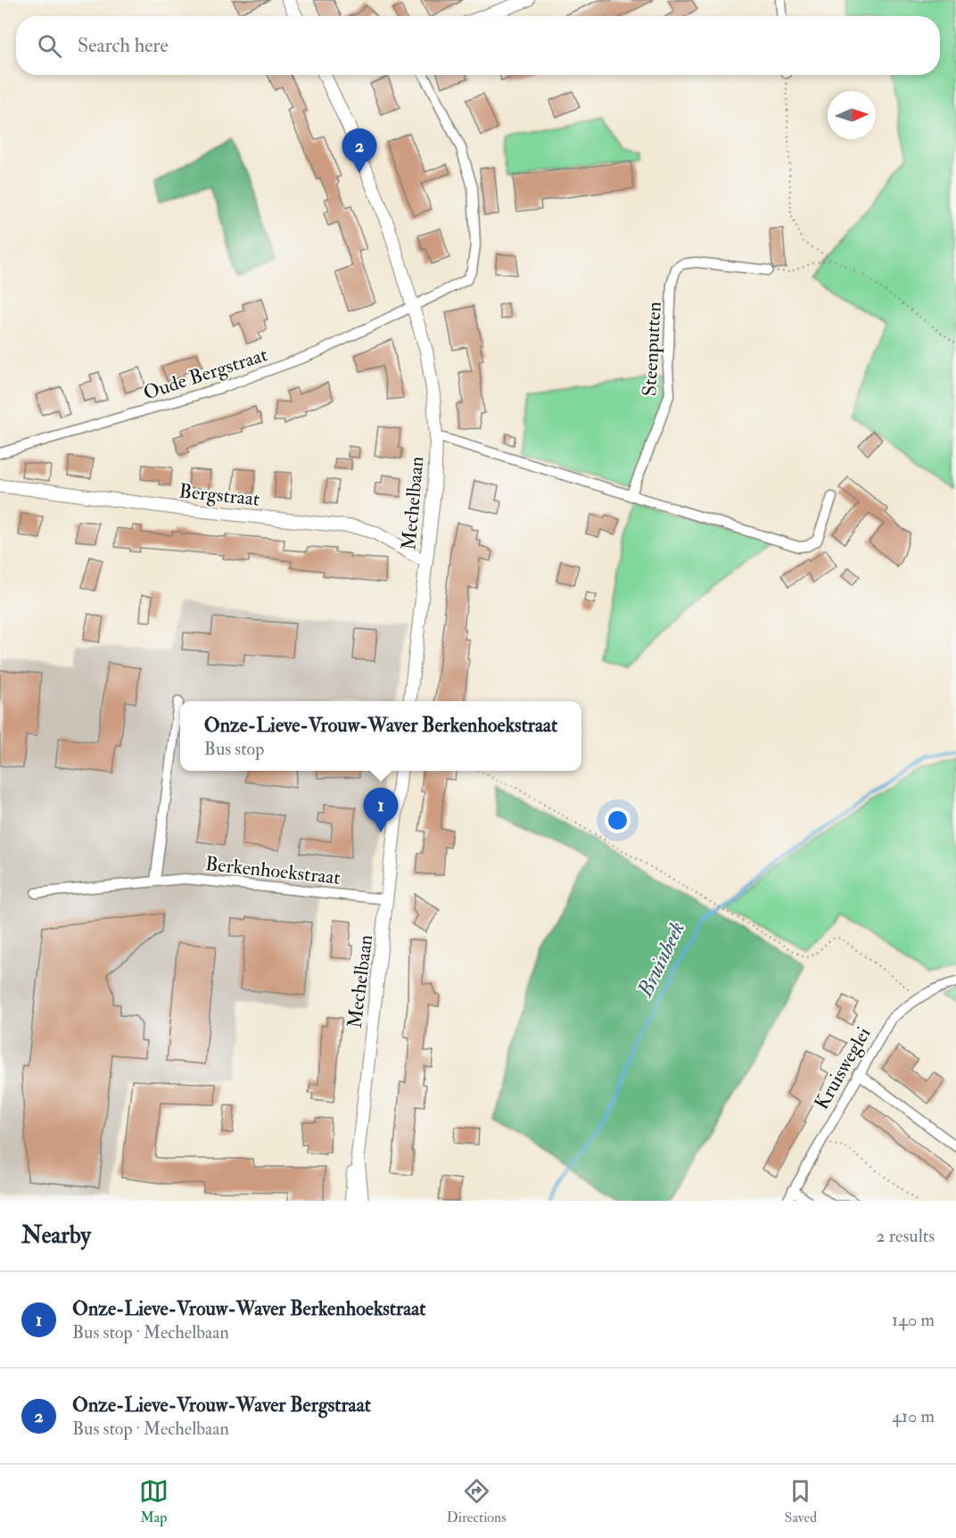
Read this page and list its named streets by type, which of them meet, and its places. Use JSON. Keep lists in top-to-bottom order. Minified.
{"streets":{"street":["Steenputten","Oude Bergstraat","Bergstraat","Mechelbaan","Berkenhoekstraat","Kruisweglei"]},"crossings":[["Oude Bergstraat","Mechelbaan"],["Bergstraat","Mechelbaan"],["Mechelbaan","Berkenhoekstraat"]],"water":["Bruinbeek"],"north":"right","page":{"search":"Search here","pins":["2","1"],"popup":["Onze-Lieve-Vrouw-Waver Berkenhoekstraat","Bus stop"],"heading":["Nearby","2 results"],"list":[{"mark":"1","name":"Onze-Lieve-Vrouw-Waver Berkenhoekstraat","note":"Bus stop · Mechelbaan","value":"140 m"},{"mark":"2","name":"Onze-Lieve-Vrouw-Waver Bergstraat","note":"Bus stop · Mechelbaan","value":"410 m"}],"nav":["Map","Directions","Saved"]}}
